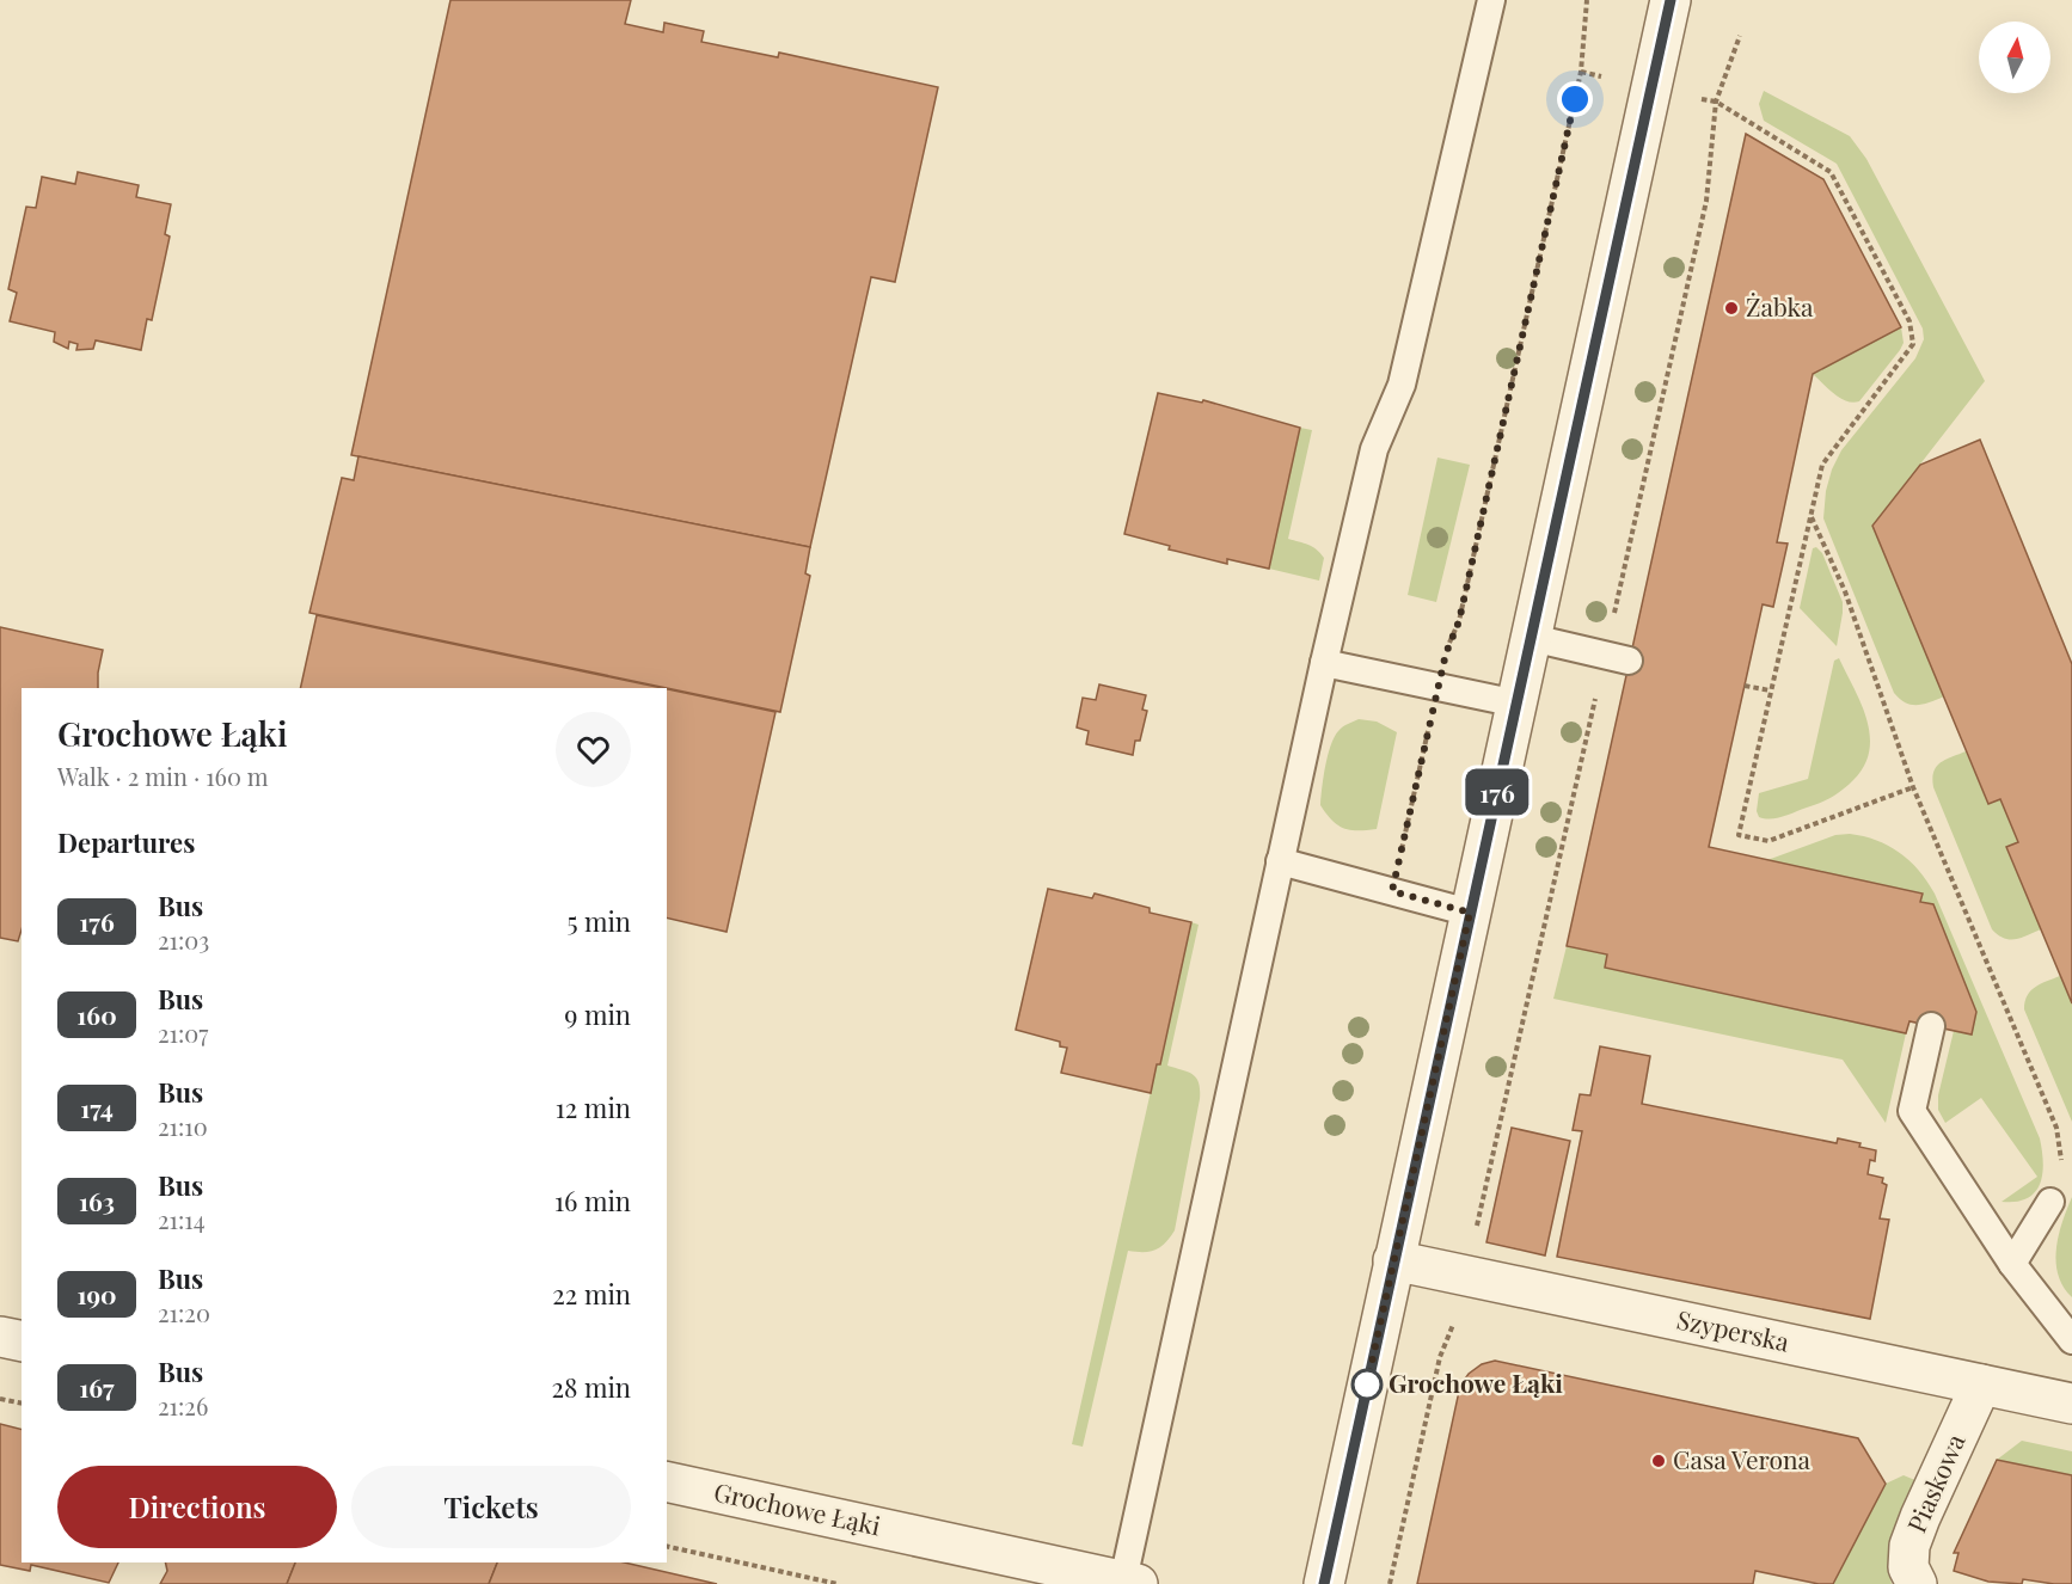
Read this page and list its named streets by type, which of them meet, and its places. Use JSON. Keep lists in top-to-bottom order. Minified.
{"streets":{"street":["Szyperska","Piaskowa","Grochowe Łąki"]},"crossings":[["Szyperska","Piaskowa"]],"places":["Żabka","Grochowe Łąki","Casa Verona"],"lines":["bus line 176"],"north":"top","page":{"on_map":"176","heading":[["Grochowe Łąki","Walk · 2 min · 160 m"],"Departures"],"list":[{"mark":"176","name":"Bus","note":"21:03","value":"5 min"},{"mark":"160","name":"Bus","note":"21:07","value":"9 min"},{"mark":"174","name":"Bus","note":"21:10","value":"12 min"},{"mark":"163","name":"Bus","note":"21:14","value":"16 min"},{"mark":"190","name":"Bus","note":"21:20","value":"22 min"},{"mark":"167","name":"Bus","note":"21:26","value":"28 min"}],"buttons":["Directions","Tickets"]}}
